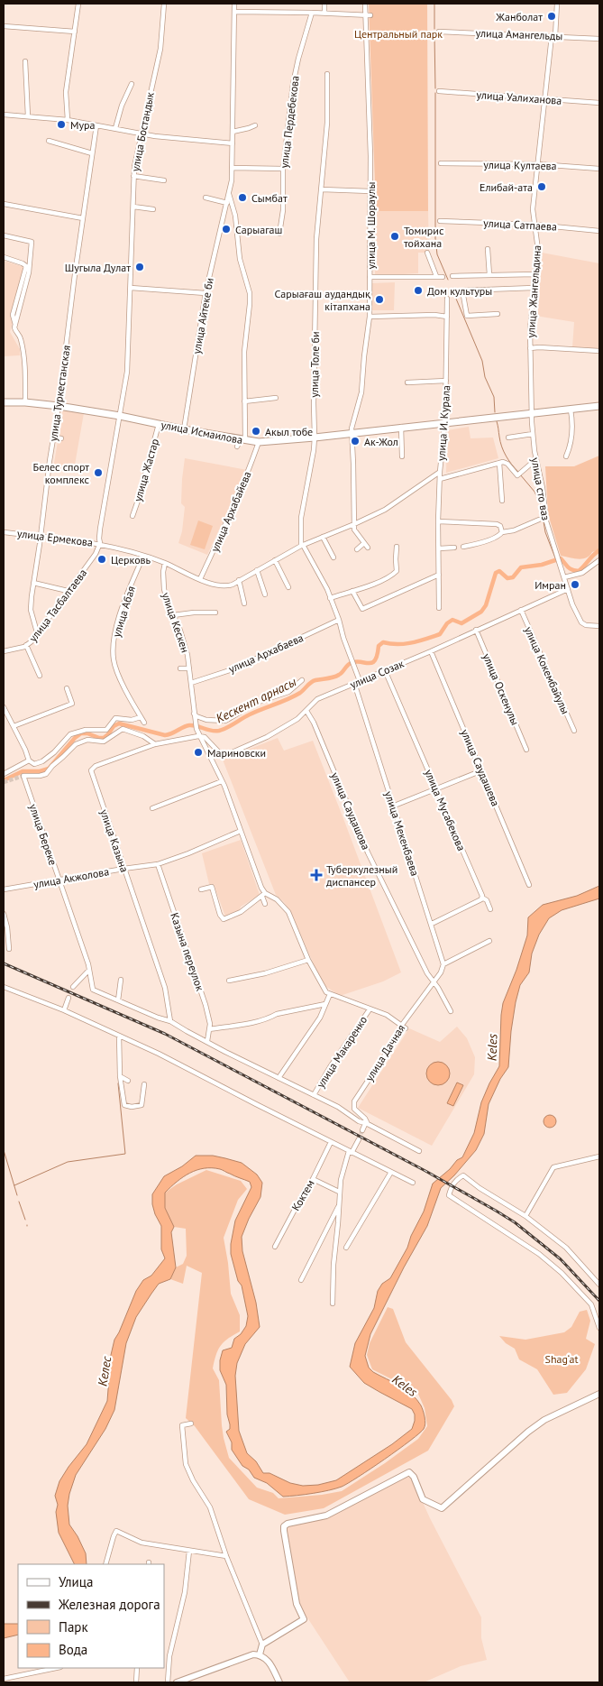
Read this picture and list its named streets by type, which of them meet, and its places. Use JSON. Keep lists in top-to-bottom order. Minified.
{"streets":{"main road":["улица Исмаилова"],"street":["улица Амангельды","улица Уалиханова","улица Пердебекова","улица Бостандык","улица Култаева","улица Сатпаева","улица М. Шораулы","улица Жангельдина","улица Айтеке би","улица Толе би","улица Туркестанская","улица И. Курала","улица Жастар","улица сто ваз","улица Архабайева","улица Ермекова","улица Тасбалтаева","улица Абая","улица Кескен","улица Архабаева","улица Кокембайулы","улица Созак","улица Оскенулы","улица Саудашева","улица Мусабекова","улица Саудашова","улица Мекенбаева","улица Береке","улица Казына","улица Акжолова","Казына переулок","улица Макаренко","улица Дачная","Коктем"]},"crossings":[["улица Амангельды","улица Жангельдина"],["улица Уалиханова","улица Жангельдина"],["улица Бостандык","улица Исмаилова"],["улица Бостандык","улица Ермекова"],["улица Бостандык","улица Тасбалтаева"],["улица Култаева","улица Жангельдина"],["улица Сатпаева","улица Жангельдина"],["улица М. Шораулы","улица Исмаилова"],["улица Жангельдина","улица Исмаилова"],["улица Жангельдина","улица сто ваз"],["улица Айтеке би","улица Исмаилова"],["улица Толе би","улица Исмаилова"],["улица Толе би","улица Ермекова"],["улица Толе би","улица Архабаева"],["улица Толе би","улица Созак"],["улица Туркестанская","улица Исмаилова"],["улица Туркестанская","улица Ермекова"],["улица Туркестанская","улица Тасбалтаева"],["улица И. Курала","улица Исмаилова"],["улица И. Курала","улица Ермекова"],["улица Исмаилова","улица Жастар"],["улица Исмаилова","улица сто ваз"],["улица Исмаилова","улица Архабайева"],["улица сто ваз","улица Созак"],["улица Архабайева","улица Ермекова"],["улица Ермекова","улица Тасбалтаева"],["улица Ермекова","улица Абая"],["улица Ермекова","улица Кескен"],["улица Кескен","улица Архабаева"],["улица Кескен","улица Созак"],["улица Кескен","улица Казына"],["улица Кескен","улица Акжолова"],["улица Кокембайулы","улица Созак"],["улица Созак","улица Оскенулы"],["улица Созак","улица Саудашева"],["улица Созак","улица Мусабекова"],["улица Созак","улица Саудашова"],["улица Созак","улица Мекенбаева"],["улица Созак","улица Казына"],["улица Саудашова","улица Дачная"],["улица Береке","улица Казына"],["улица Береке","улица Акжолова"],["улица Казына","улица Акжолова"],["улица Акжолова","Казына переулок"]],"water":["Кескент арнасы","Keles","Келес"],"parks":["Центральный парк","Shag‘at"],"places":{"other":["Жанболат","Мура","Елибай-ата","Сымбат","Сарыагаш","Томирис тойхана","Шугыла Дулат","Дом культуры","Сарыағаш аудандық кітапхана","Акыл тобе","Ак-Жол","Белес спорт комплекс","Церковь","Имран","Мариновски"],"health":["Туберкулезный диспансер"]},"legend":["Улица","Железная дорога","Парк","Вода"]}
